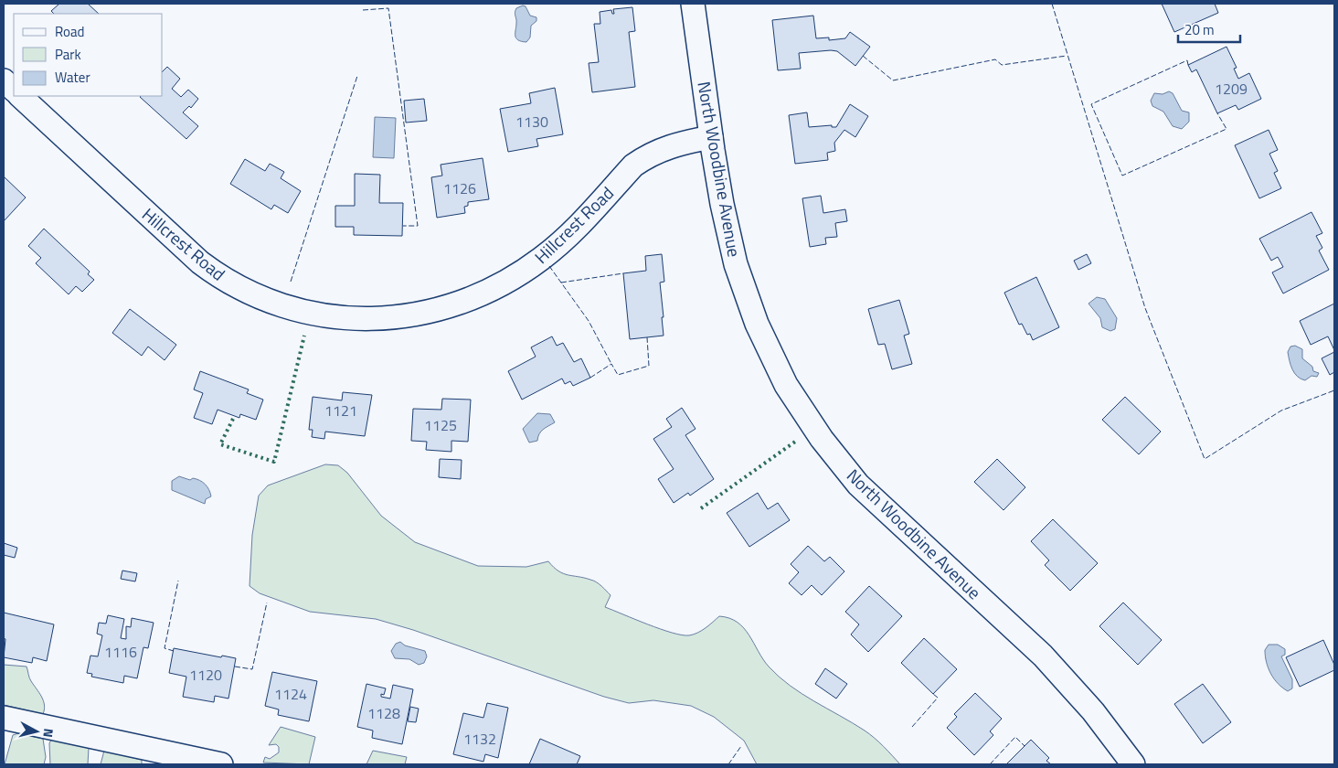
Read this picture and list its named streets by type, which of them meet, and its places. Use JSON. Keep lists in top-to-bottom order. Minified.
{"streets":{"street":["North Woodbine Avenue","Hillcrest Road"]},"crossings":[["North Woodbine Avenue","Hillcrest Road"]],"house_numbers":["1209","1130","1126","1121","1125","1116","1120","1124","1128","1132"],"legend":["Road","Park","Water"],"scale_bar":"20 m","north":"right"}
